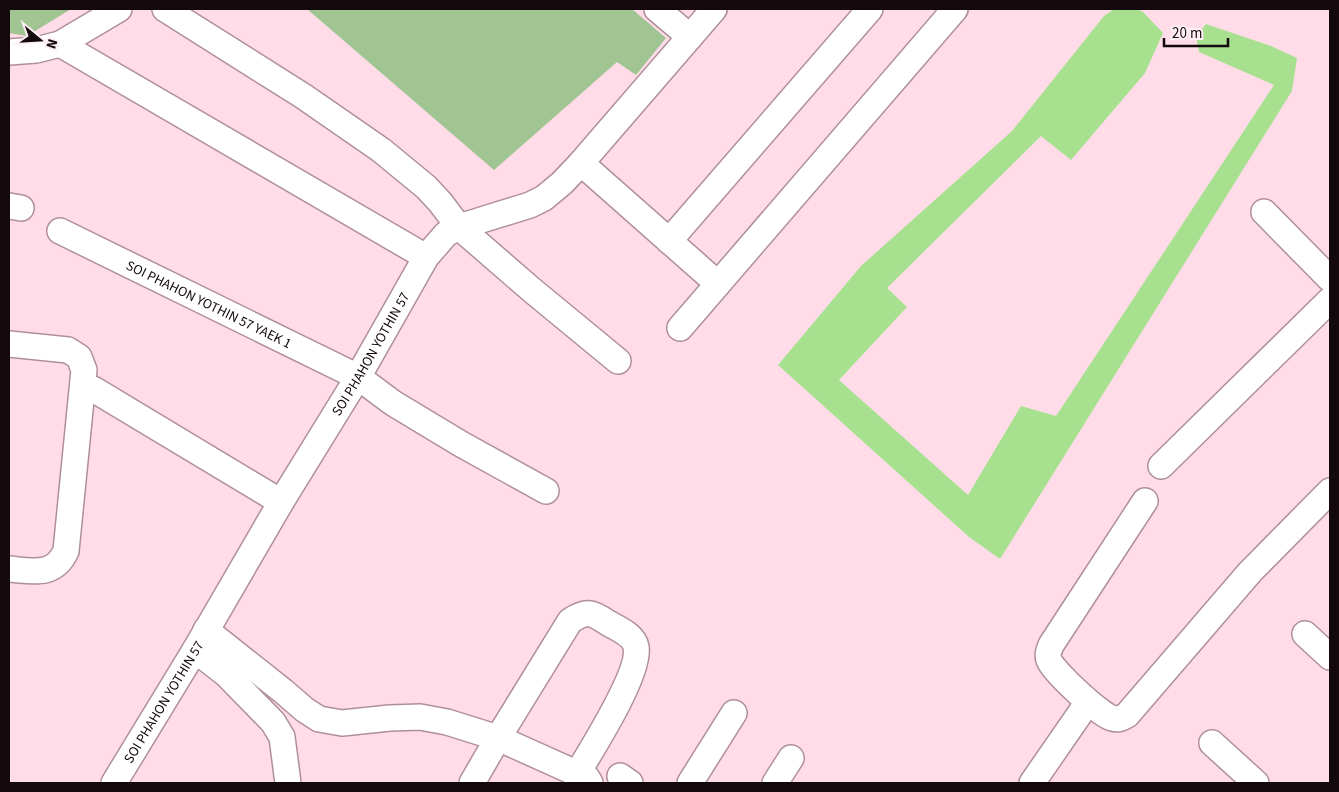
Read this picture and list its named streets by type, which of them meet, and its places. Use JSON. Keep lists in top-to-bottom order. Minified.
{"streets":{"street":["SOI PHAHON YOTHIN 57 YAEK 1","SOI PHAHON YOTHIN 57"]},"crossings":[["SOI PHAHON YOTHIN 57 YAEK 1","SOI PHAHON YOTHIN 57"]],"scale_bar":"20 m","north":"right"}
